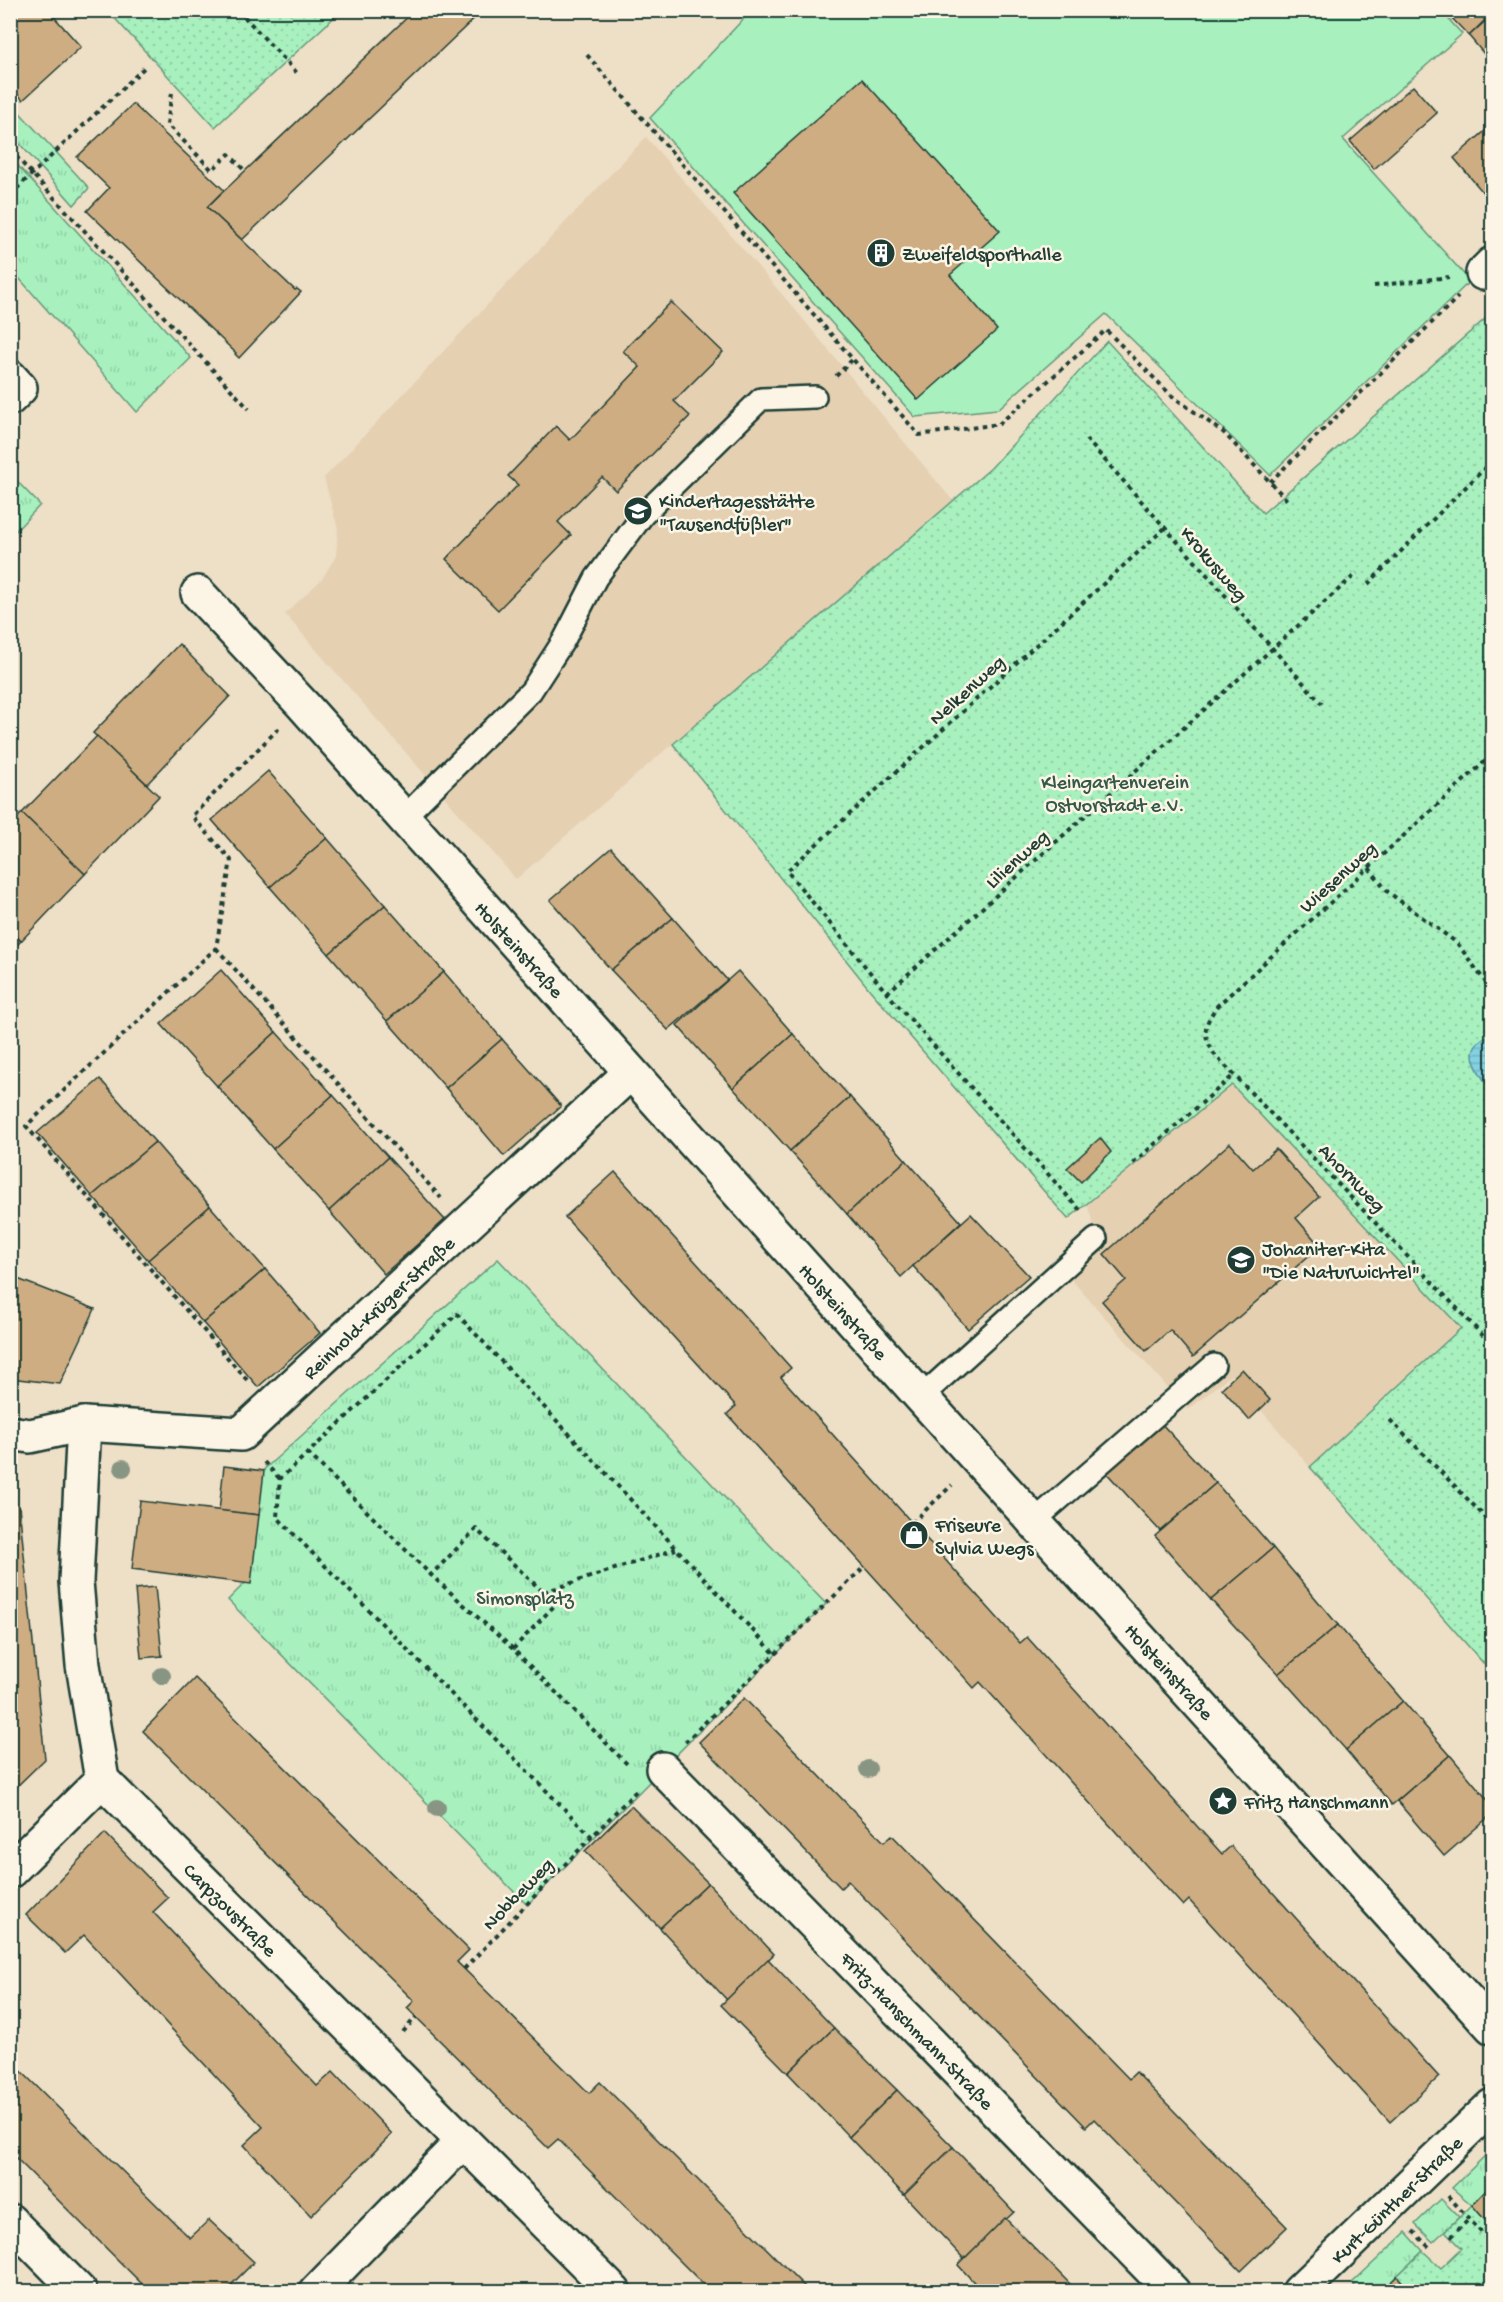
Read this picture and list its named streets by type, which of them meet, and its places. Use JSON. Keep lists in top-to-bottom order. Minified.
{"streets":{"street":["Holsteinstraße","Reinhold-Krüger-Straße","Carpzovstraße","Fritz-Hanschmann-Straße","Kurt-Günther-Straße"],"path":["Krokusweg","Nelkenweg","Lilienweg","Wiesenweg","Ahornweg","Nobbeweg"]},"crossings":[["Krokusweg","Nelkenweg"],["Krokusweg","Lilienweg"],["Nelkenweg","Lilienweg"],["Wiesenweg","Ahornweg"],["Holsteinstraße","Reinhold-Krüger-Straße"]],"parks":["Kleingartenverein Ostvorstadt e.V.","Simonsplatz"],"places":{"building":["Zweifeldsporthalle"],"school or university":["Kindertagesstätte \"Tausendfüßler\"","Johaniter-Kita \"Die Naturwichtel\""],"shop":["Friseure Sylvia Wegs"],"place":["Fritz Hanschmann"]}}
